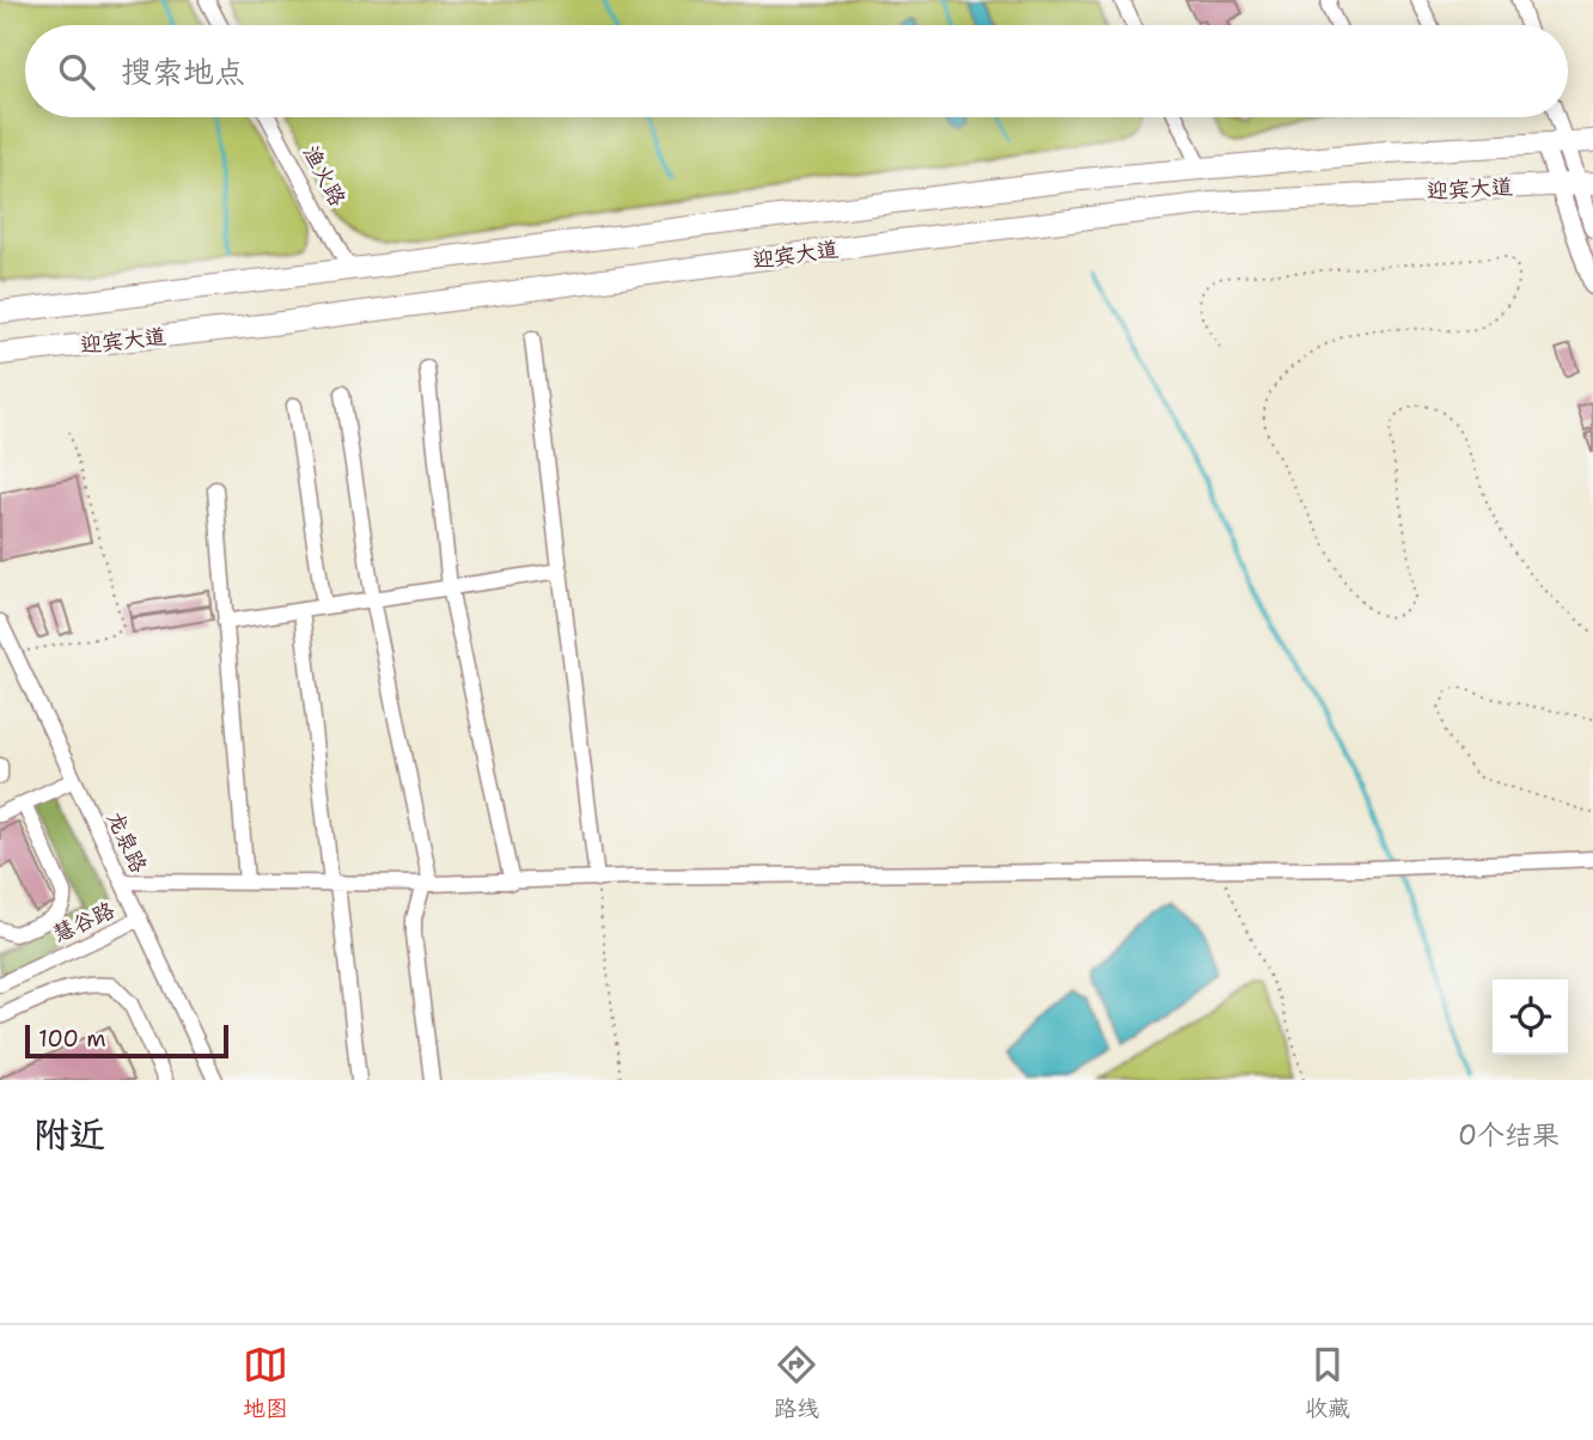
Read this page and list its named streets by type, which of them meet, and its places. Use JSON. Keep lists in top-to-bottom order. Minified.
{"streets":{"highway":["迎宾大道"],"street":["渔火路","龙泉路","慧谷路"]},"crossings":[["渔火路","迎宾大道"],["龙泉路","慧谷路"]],"scale_bar":"100 m","page":{"search":"搜索地点","scale":"100 m","heading":["附近","0个结果"],"nav":["地图","路线","收藏"]}}
